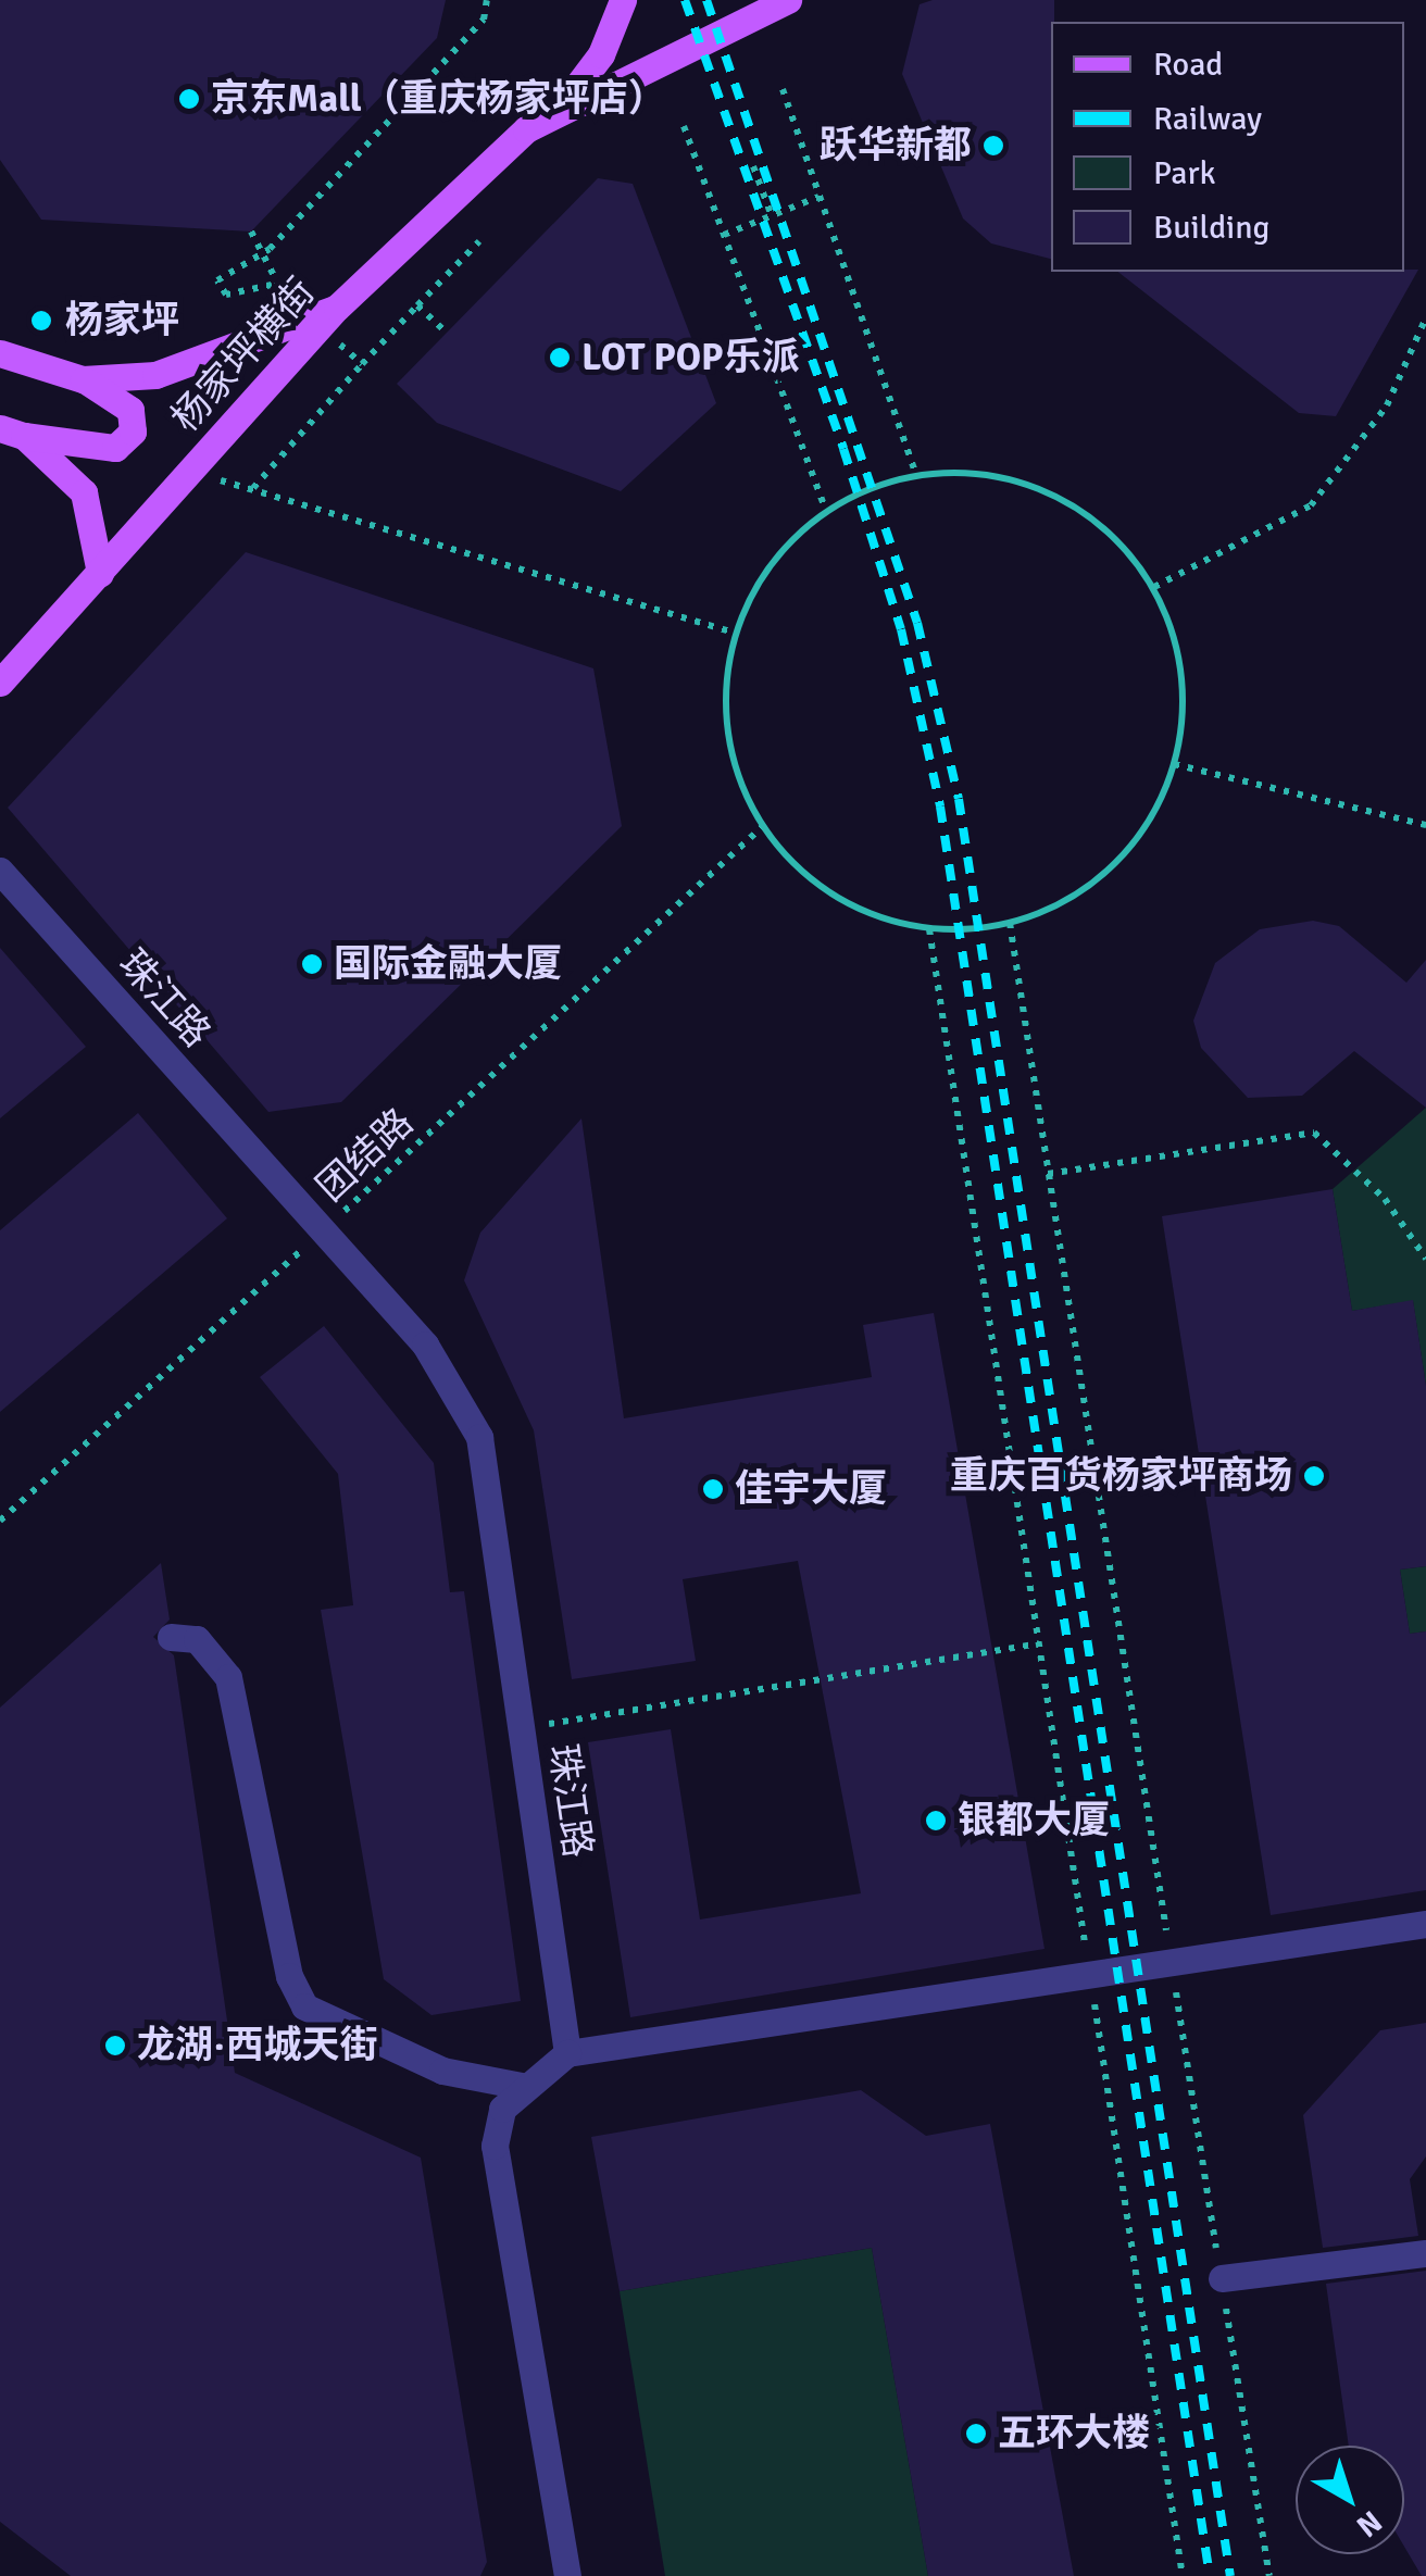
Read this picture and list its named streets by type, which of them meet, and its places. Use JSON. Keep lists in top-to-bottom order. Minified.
{"streets":{"main road":["杨家坪横街"],"street":["珠江路"],"path":["团结路"]},"crossings":[["珠江路","团结路"]],"places":["京东Mall（重庆杨家坪店）","跃华新都","杨家坪","LOT POP乐派","国际金融大厦","重庆百货杨家坪商场","佳宇大厦","银都大厦","龙湖·西城天街","五环大楼"],"legend":["Road","Railway","Park","Building"],"north":"bottom right"}
